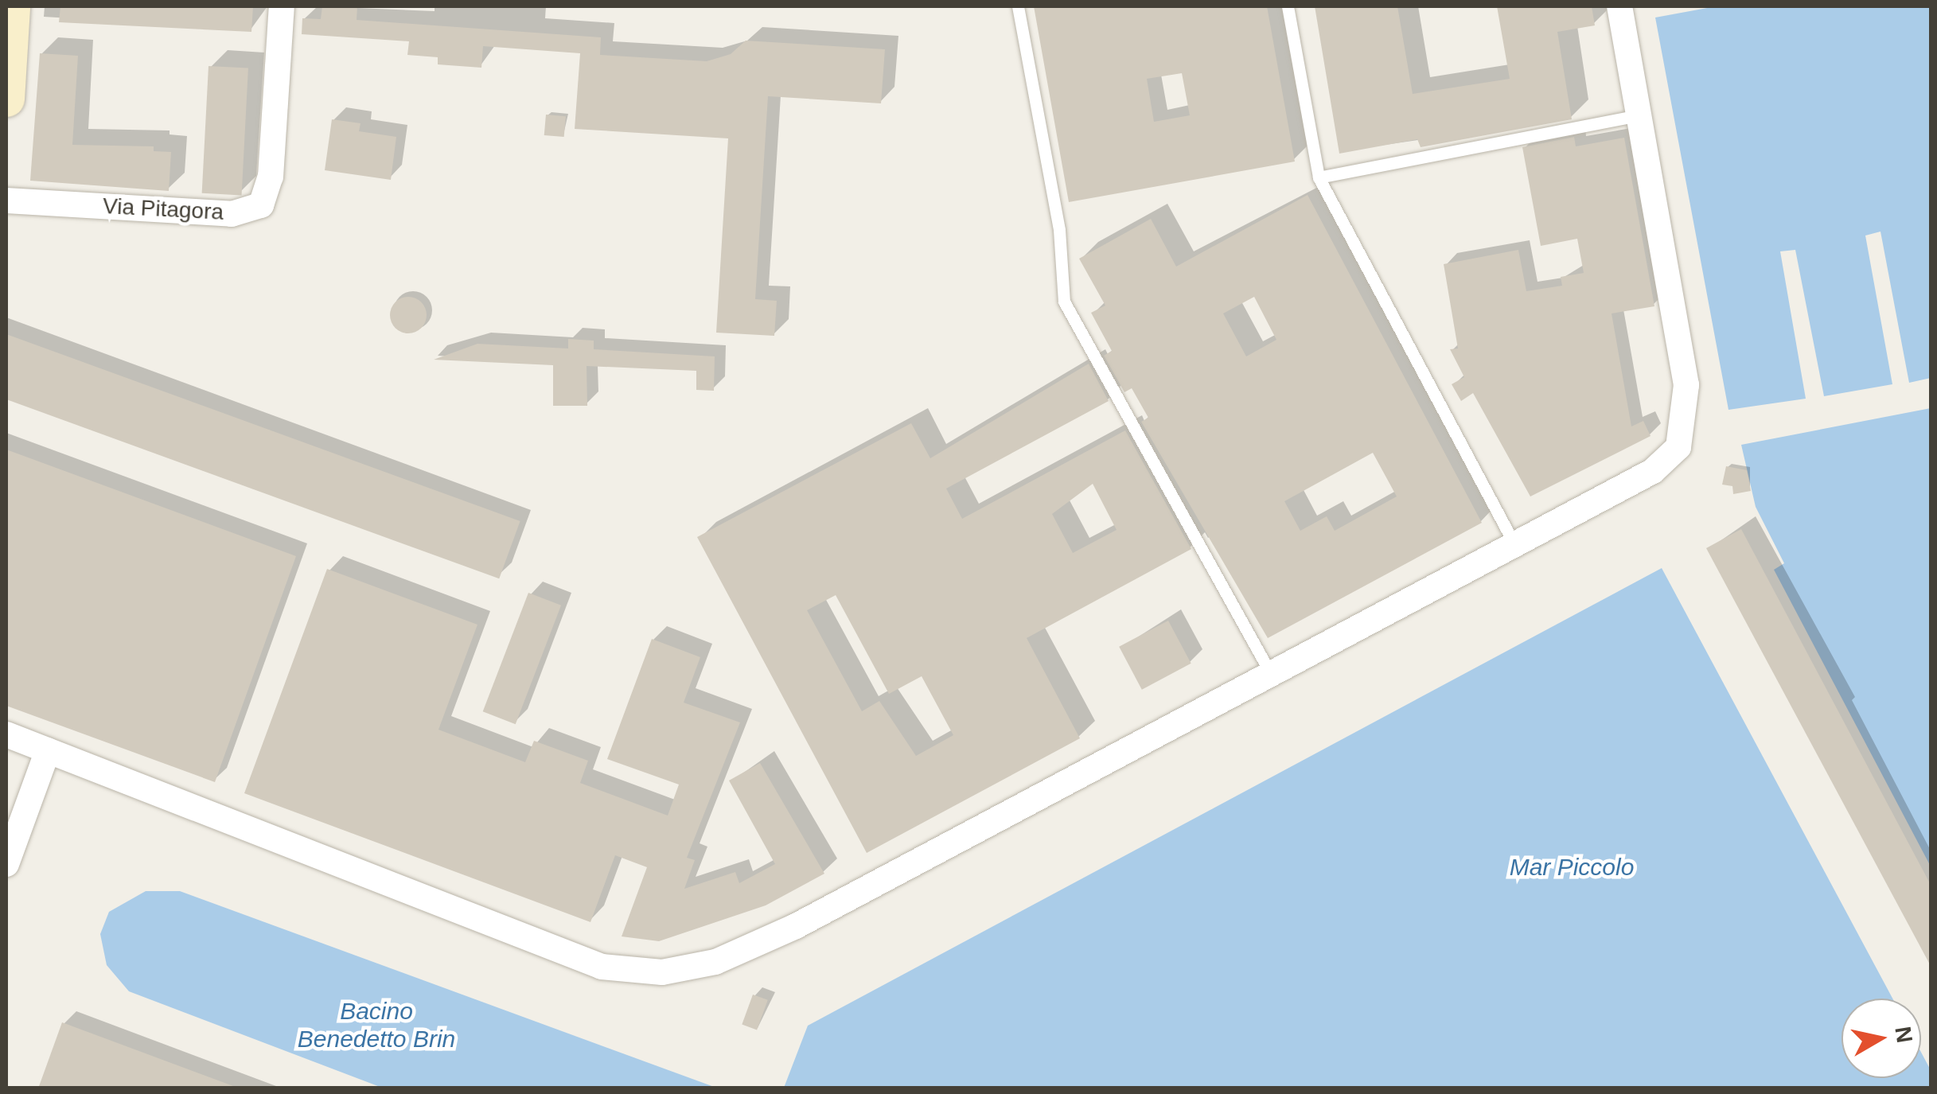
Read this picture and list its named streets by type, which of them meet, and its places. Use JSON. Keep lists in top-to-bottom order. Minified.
{"streets":{"street":["Via Pitagora"]},"water":["Mar Piccolo","Bacino Benedetto Brin"],"north":"right"}
